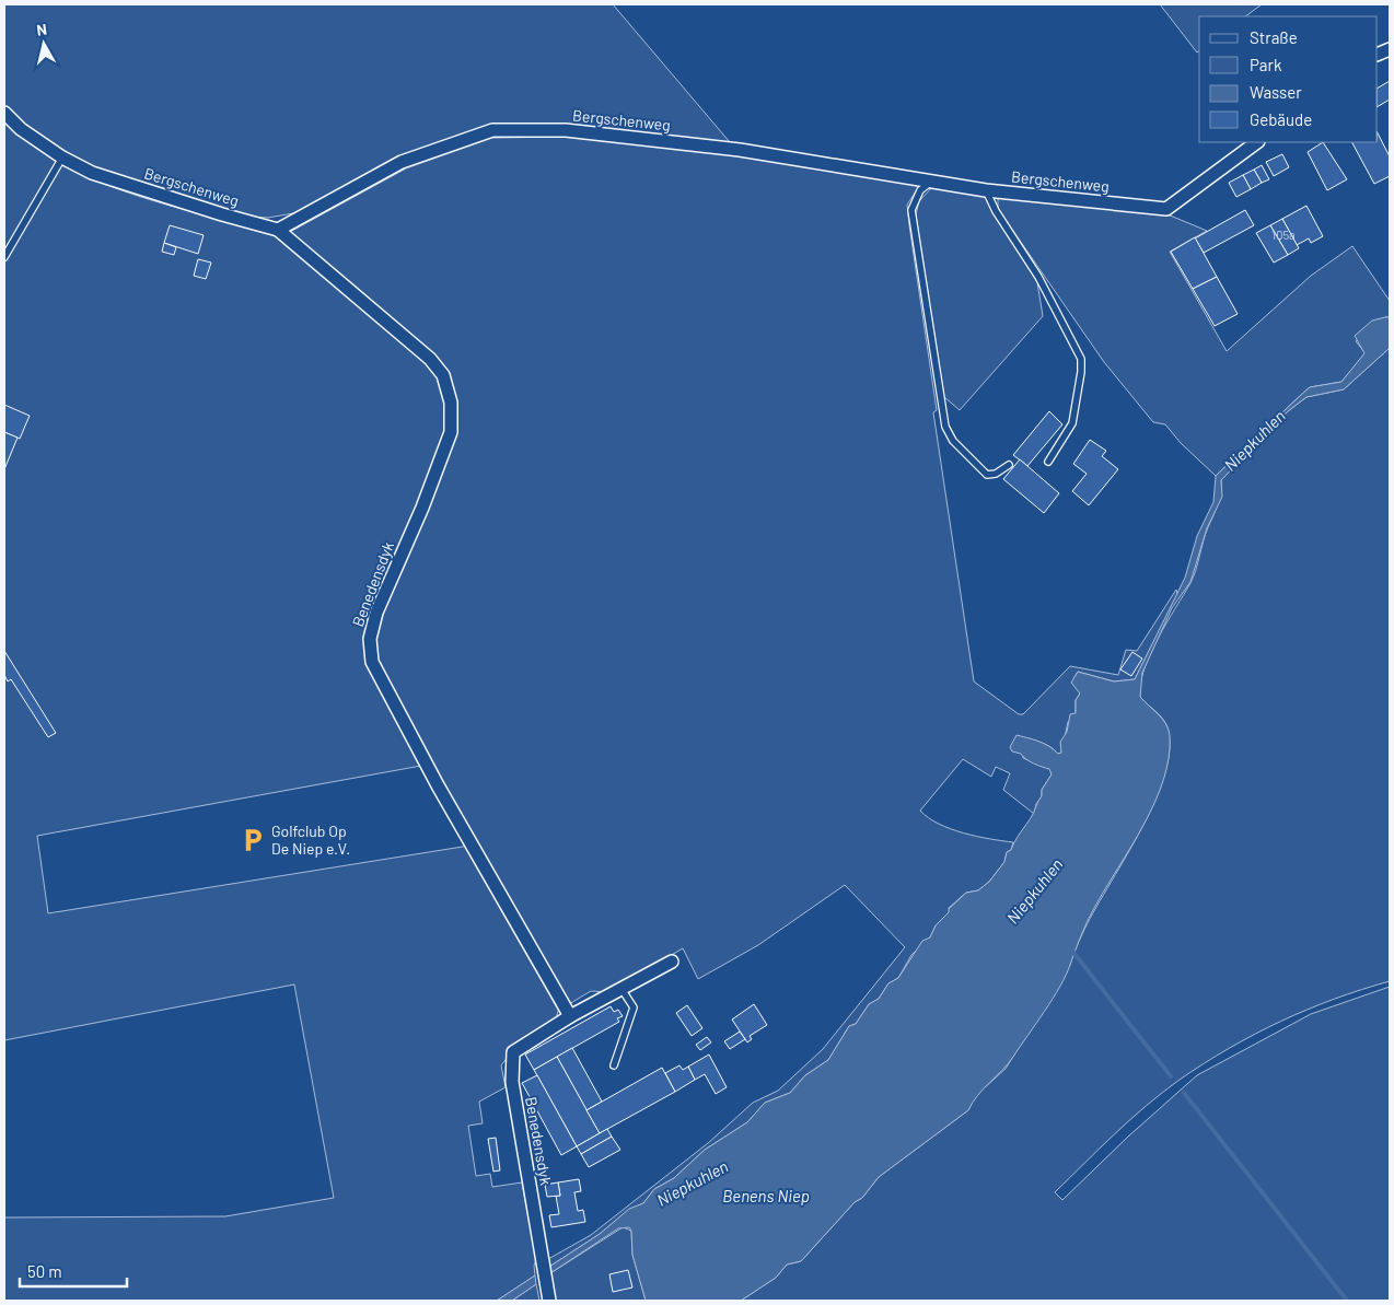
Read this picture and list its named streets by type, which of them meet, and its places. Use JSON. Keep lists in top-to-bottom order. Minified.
{"streets":{"street":["Bergschenweg","Benedensdyk"]},"crossings":[["Bergschenweg","Benedensdyk"]],"water":["Niepkuhlen","Benens Niep"],"places":{"parking":["Golfclub Op De Niep e.V."]},"house_numbers":["105a"],"legend":["Straße","Park","Wasser","Gebäude"],"scale_bar":"50 m","north":"top"}
